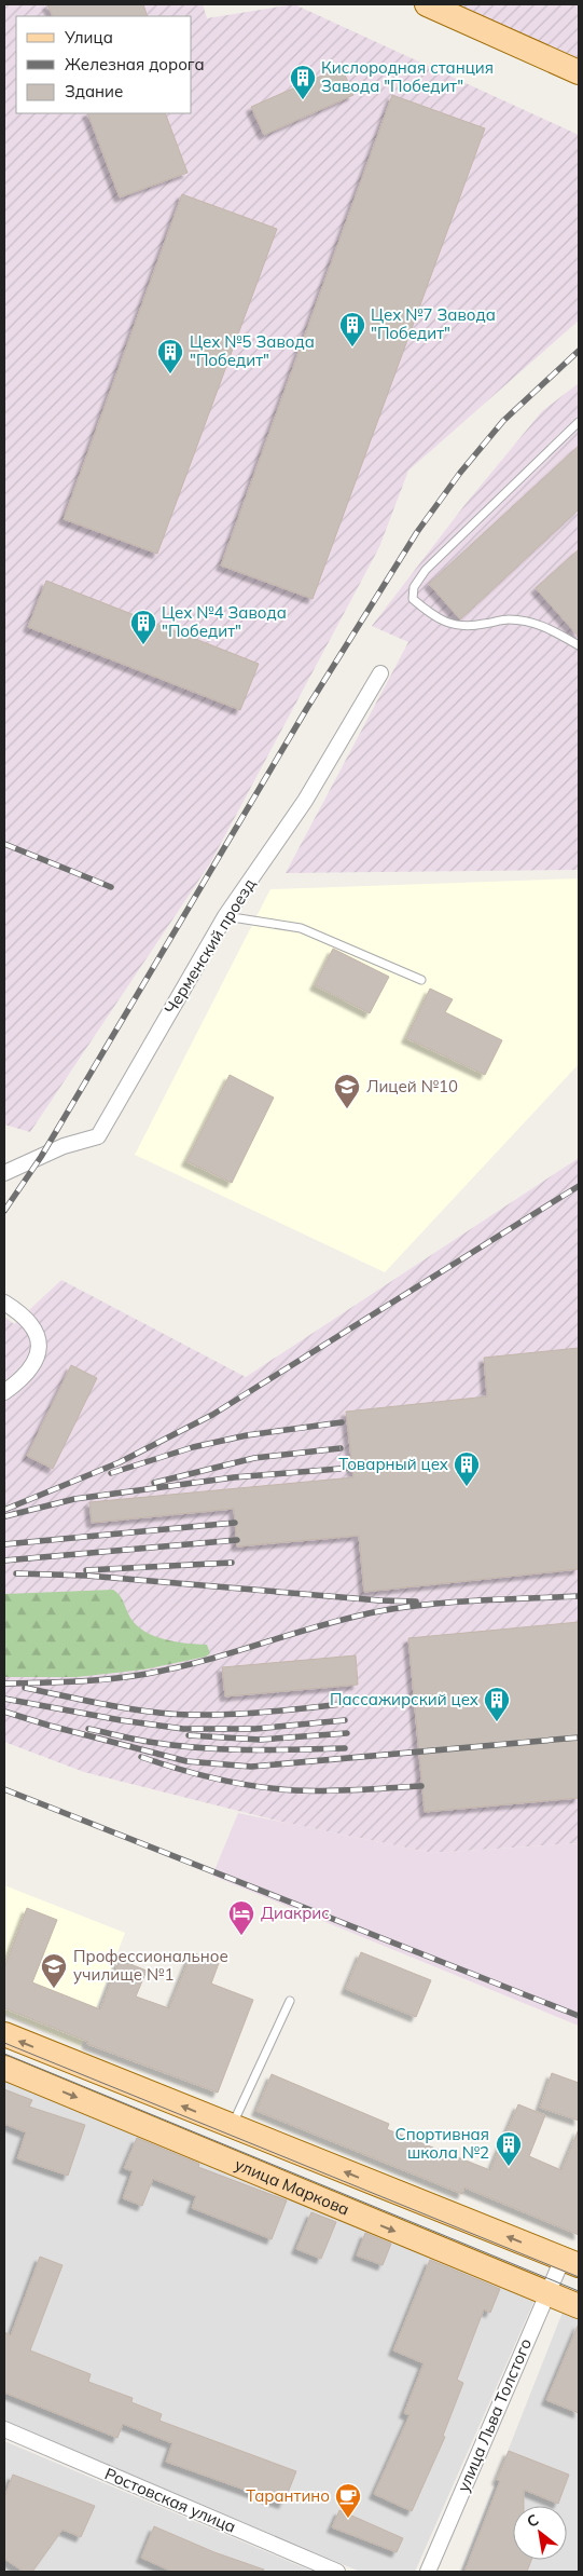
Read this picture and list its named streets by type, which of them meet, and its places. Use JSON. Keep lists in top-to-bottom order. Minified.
{"streets":{"main road":["улица Маркова"],"street":["Черменский проезд","улица Льва Толстого","Ростовская улица"]},"crossings":[["улица Маркова","улица Льва Толстого"]],"places":{"building":["Кислородная станция Завода \"Победит\"","Цех №7 Завода \"Победит\"","Цех №5 Завода \"Победит\"","Цех №4 Завода \"Победит\"","Товарный цех","Пассажирский цех","Спортивная школа №2"],"school or university":["Лицей №10","Профессиональное училище №1"],"hotel":["Диакрис"],"cafe":["Тарантино"]},"legend":["Улица","Железная дорога","Здание"],"north":"top left"}
